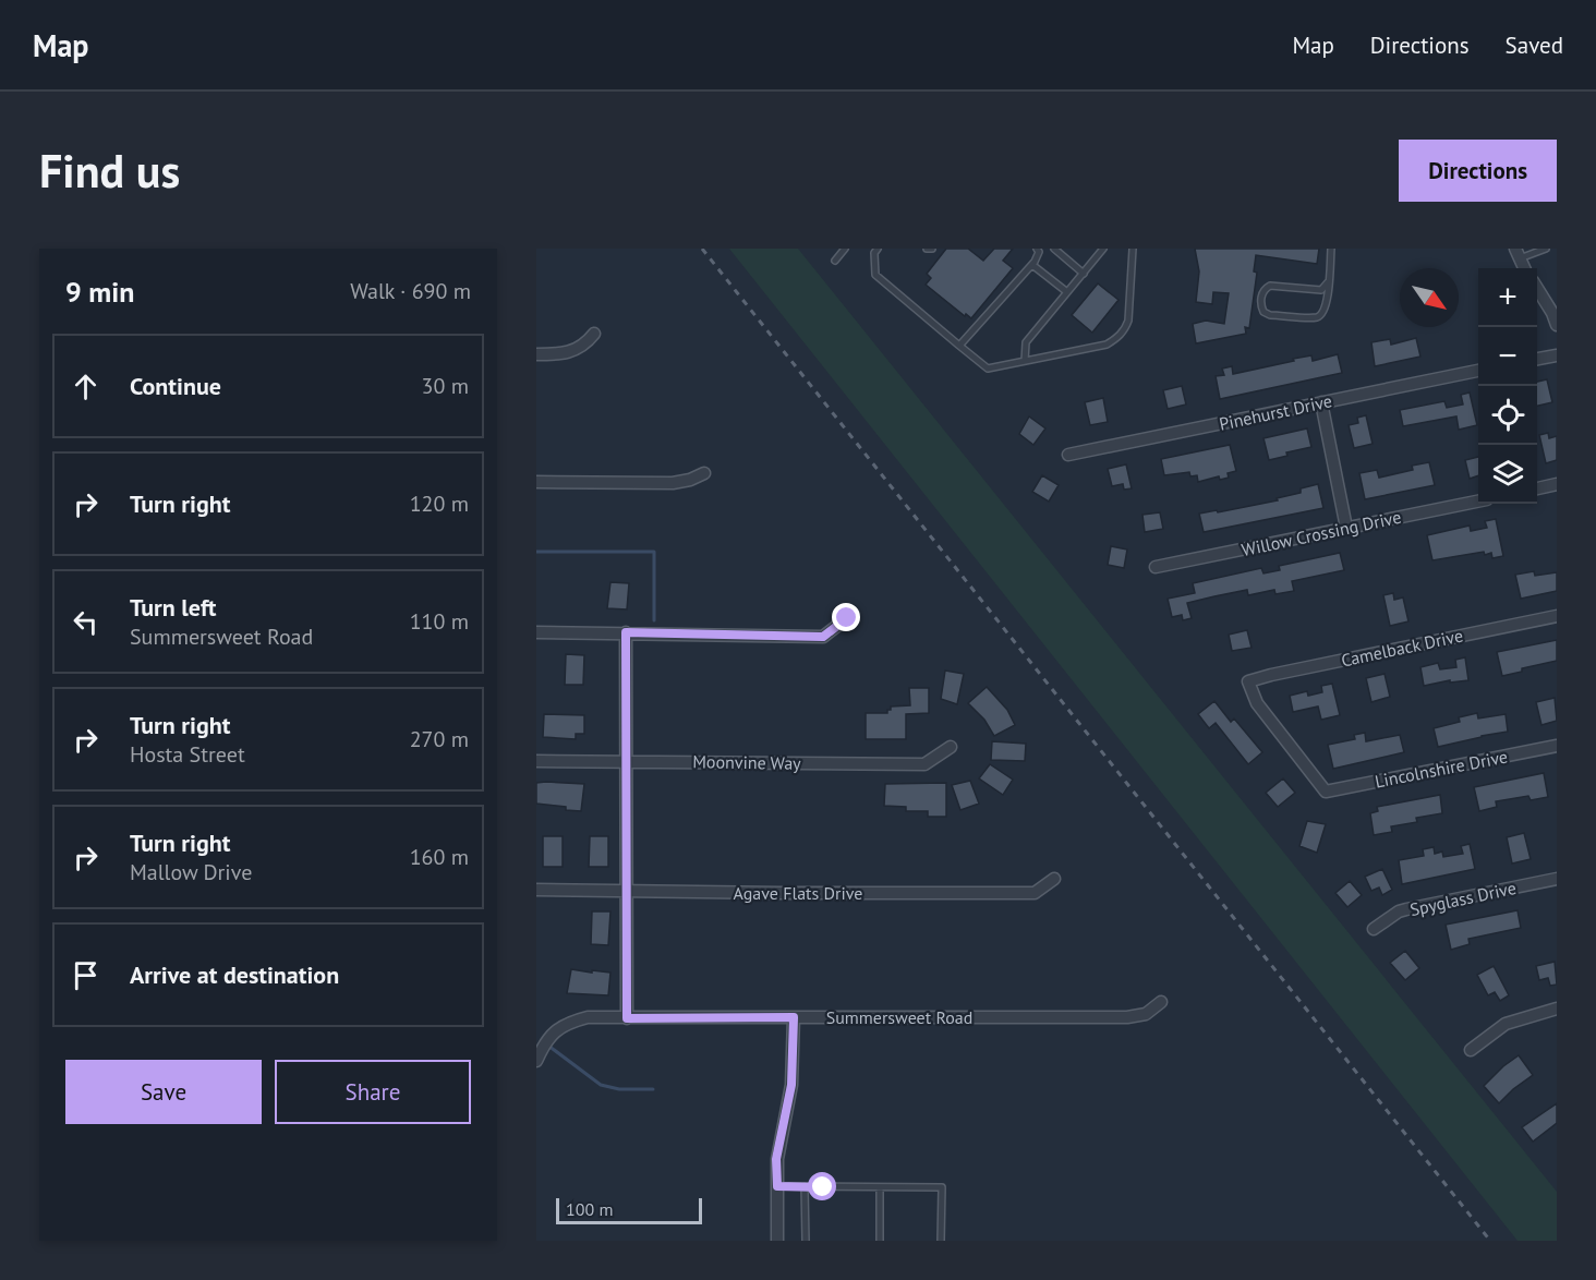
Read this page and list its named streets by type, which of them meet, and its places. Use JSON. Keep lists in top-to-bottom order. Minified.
{"streets":{"street":["Pinehurst Drive","Willow Crossing Drive","Camelback Drive","Moonvine Way","Lincolnshire Drive","Agave Flats Drive","Spyglass Drive","Summersweet Road"]},"crossings":[["Camelback Drive","Lincolnshire Drive"]],"scale_bar":"100 m","north":"bottom right","page":{"header":"Map","nav":["Map","Directions","Saved"],"buttons":["Directions",["Save","Share"]],"title":"Find us","heading":["9 min","Walk · 690 m"],"map_buttons":["+","−"],"list":[["Continue","30 m"],["Turn right","120 m"],["Turn left","Summersweet Road","110 m"],["Turn right","Hosta Street","270 m"],["Turn right","Mallow Drive","160 m"],"Arrive at destination"],"scale":"100 m"}}
